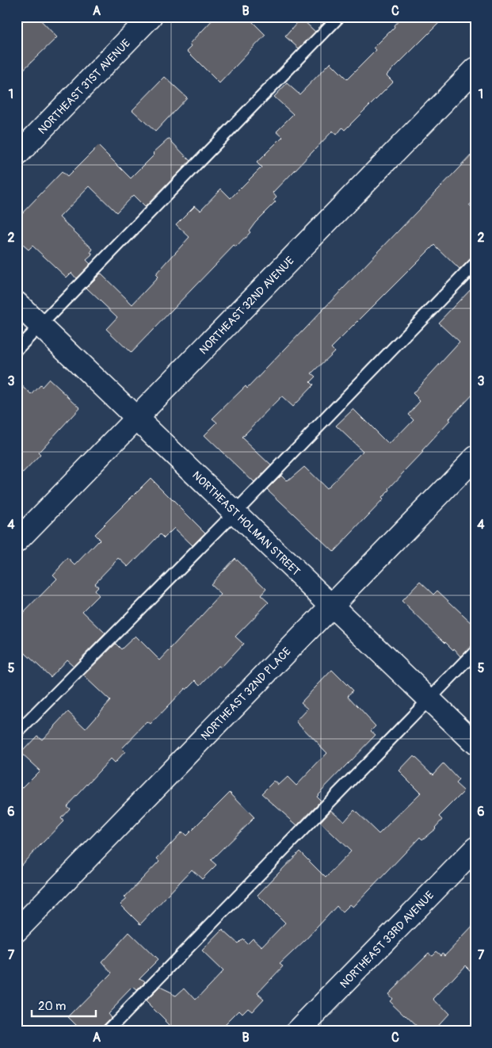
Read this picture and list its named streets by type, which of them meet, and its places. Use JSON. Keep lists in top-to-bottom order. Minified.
{"streets":{"street":["NORTHEAST 31ST AVENUE","NORTHEAST 32ND AVENUE","NORTHEAST HOLMAN STREET","NORTHEAST 32ND PLACE","NORTHEAST 33RD AVENUE"]},"crossings":[["NORTHEAST 32ND AVENUE","NORTHEAST HOLMAN STREET"],["NORTHEAST HOLMAN STREET","NORTHEAST 32ND PLACE"]],"scale_bar":"20 m","grid":{"columns":["A","B","C"],"rows":["1","2","3","4","5","6","7"]}}
